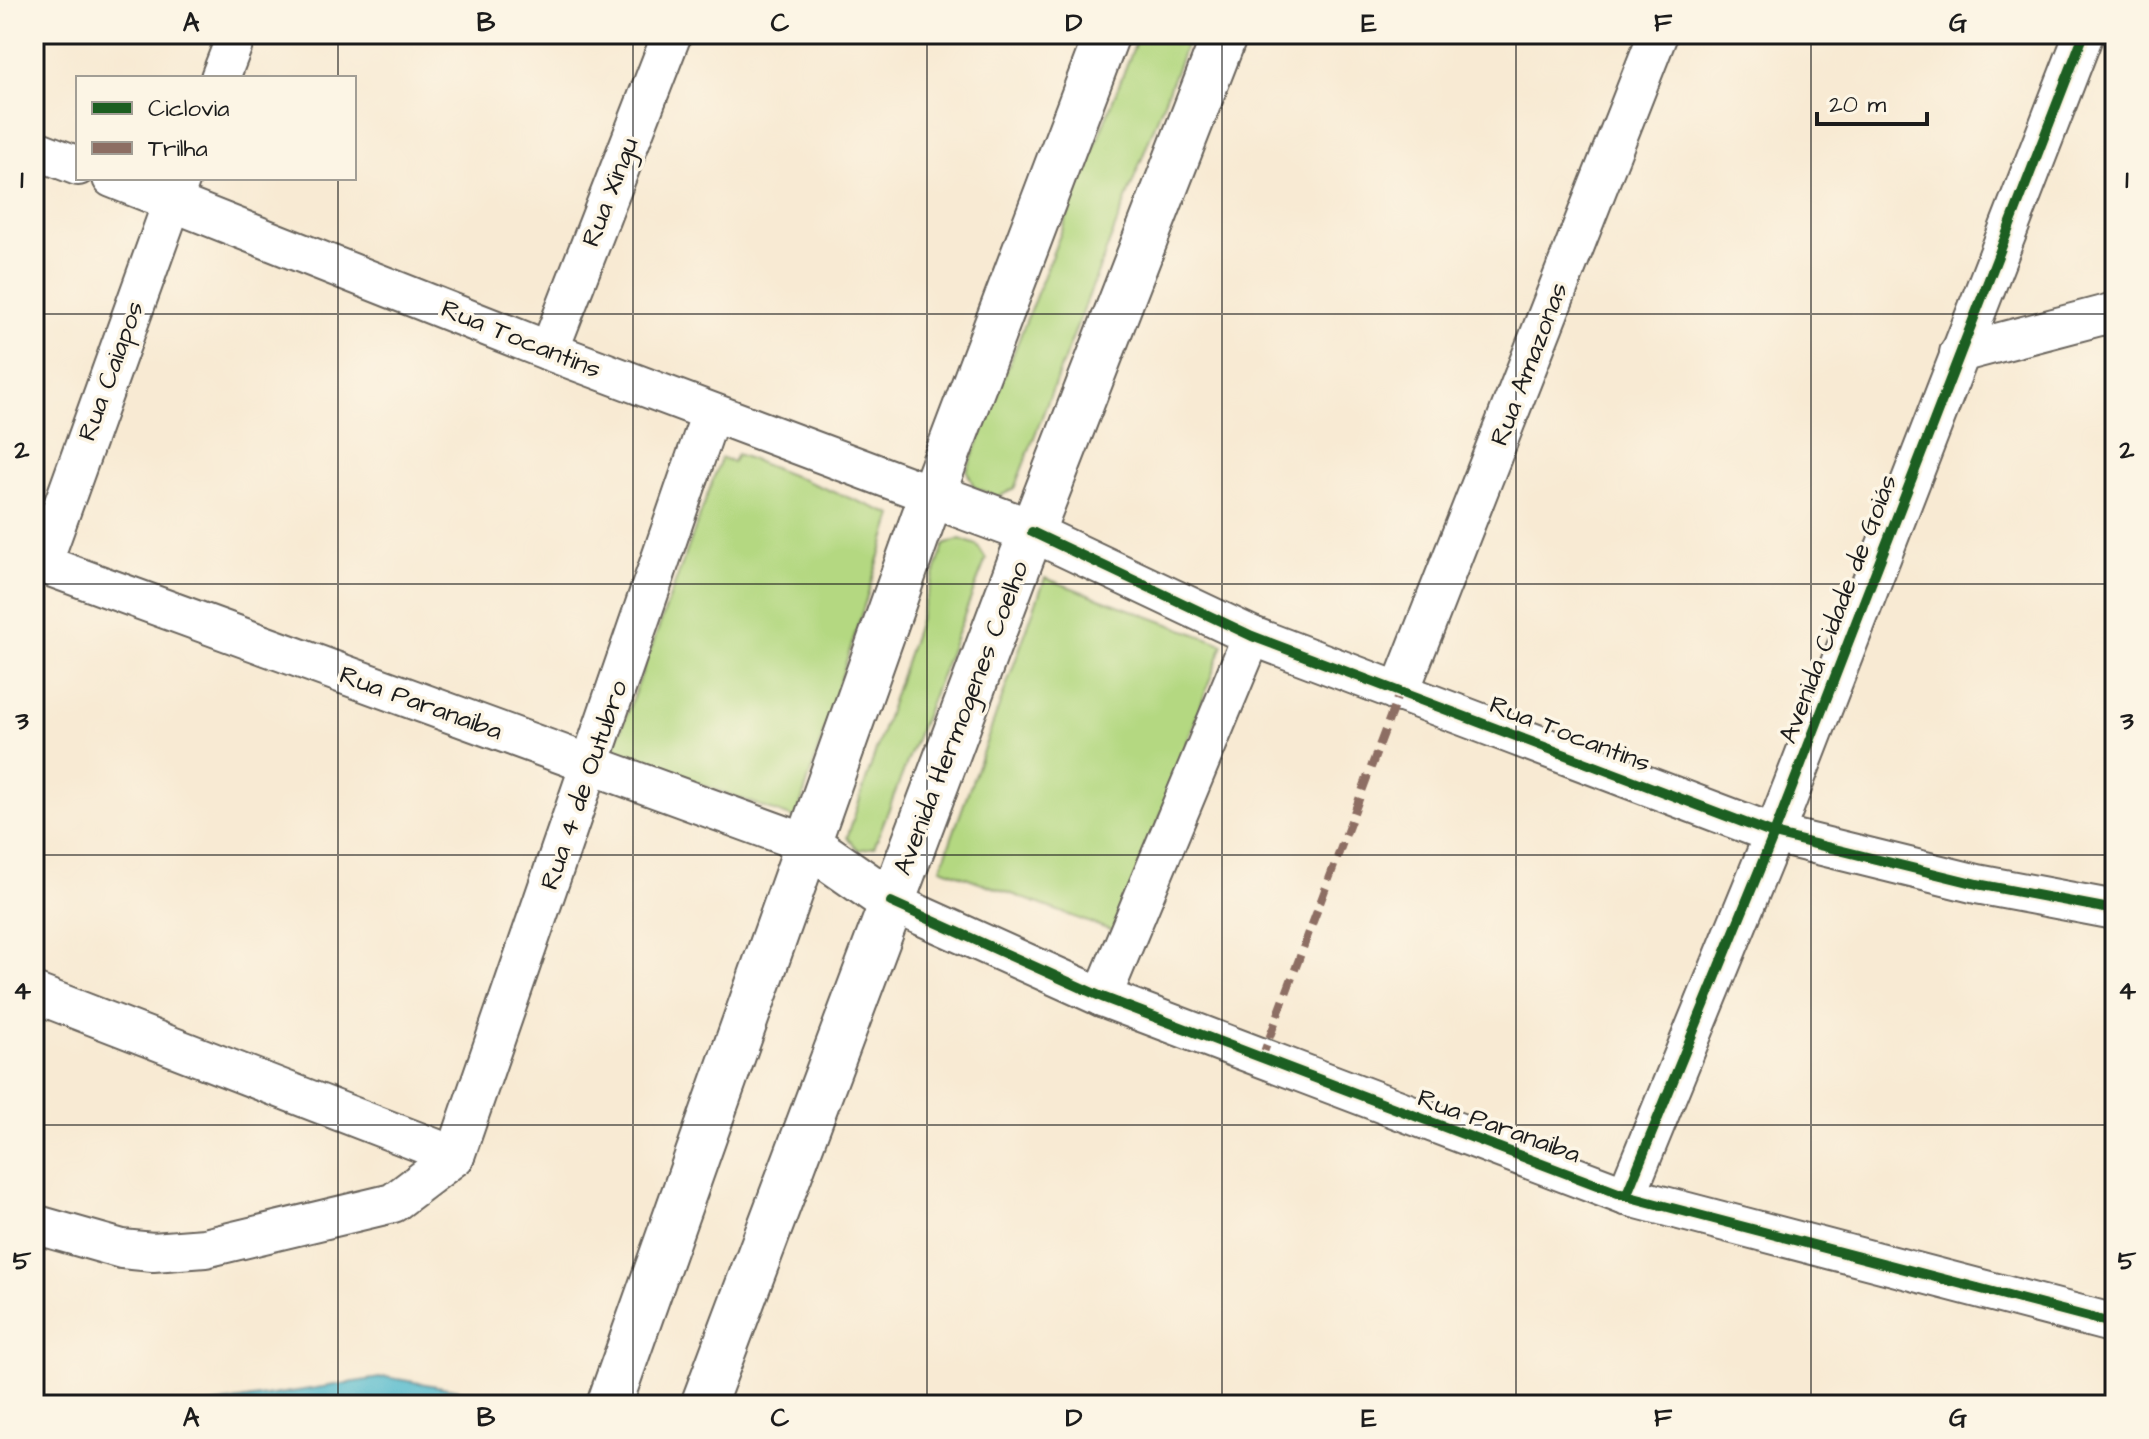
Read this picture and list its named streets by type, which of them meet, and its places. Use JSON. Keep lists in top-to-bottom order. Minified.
{"streets":{"main road":["Avenida Hermogenes Coelho"],"street":["Rua Xingu","Rua Tocantins","Rua Amazonas","Rua Caiapos","Avenida Cidade de Goiás","Rua Paranaiba","Rua 4 de Outubro"]},"crossings":[["Rua Xingu","Rua Tocantins"],["Rua Tocantins","Rua Amazonas"],["Rua Tocantins","Rua Caiapos"],["Rua Tocantins","Avenida Cidade de Goiás"],["Rua Tocantins","Avenida Hermogenes Coelho"],["Rua Tocantins","Rua 4 de Outubro"],["Rua Caiapos","Rua Paranaiba"],["Avenida Cidade de Goiás","Rua Paranaiba"],["Rua Paranaiba","Avenida Hermogenes Coelho"],["Rua Paranaiba","Rua 4 de Outubro"]],"legend":["Ciclovia","Trilha"],"scale_bar":"20 m","grid":{"columns":["A","B","C","D","E","F","G"],"rows":["1","2","3","4","5"]}}
